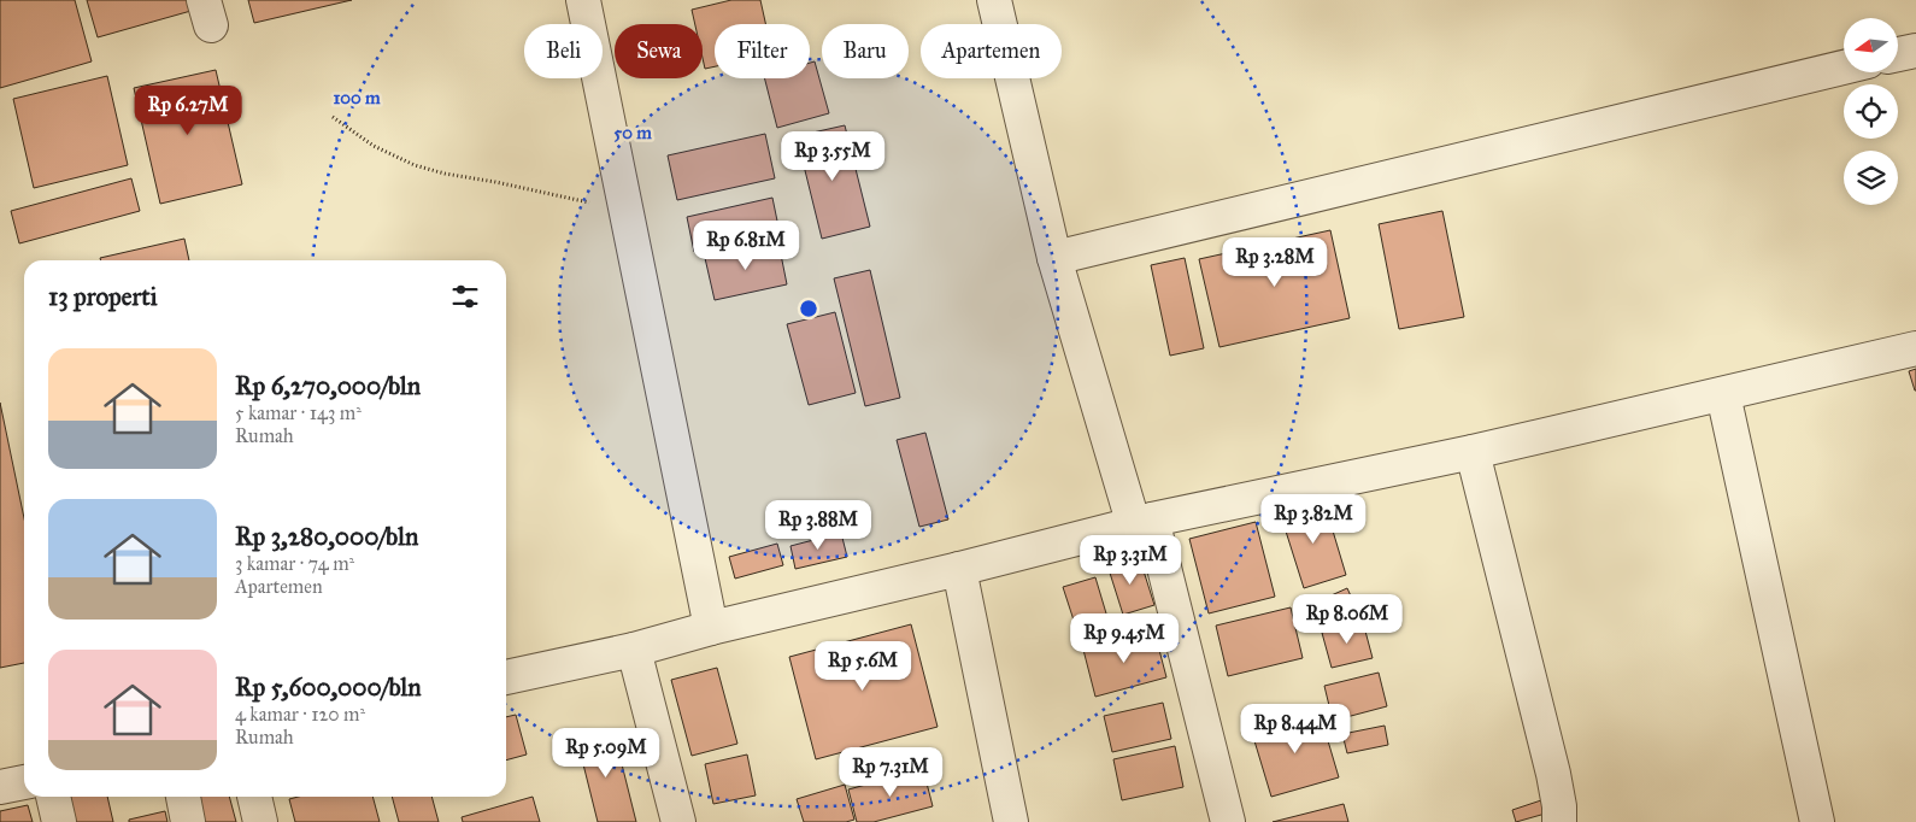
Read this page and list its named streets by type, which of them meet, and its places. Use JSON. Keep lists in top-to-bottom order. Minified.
{"north":"left","page":{"chip":["Beli","Sewa","Filter","Baru","Apartemen"],"price":["Rp 6.27M","Rp 3.55M","Rp 6.81M","Rp 3.28M","Rp 3.82M","Rp 3.88M","Rp 3.31M","Rp 8.06M","Rp 9.45M","Rp 5.6M","Rp 8.44M","Rp 5.09M","Rp 7.31M"],"heading":"13 properti","list":[{"name":"Rp 6,270,000/bln","note":"5 kamar · 143 m² · Rumah"},{"name":"Rp 3,280,000/bln","note":"3 kamar · 74 m² · Apartemen"},{"name":"Rp 5,600,000/bln","note":"4 kamar · 120 m² · Rumah"}]},"rings":["100 m","50 m"]}
